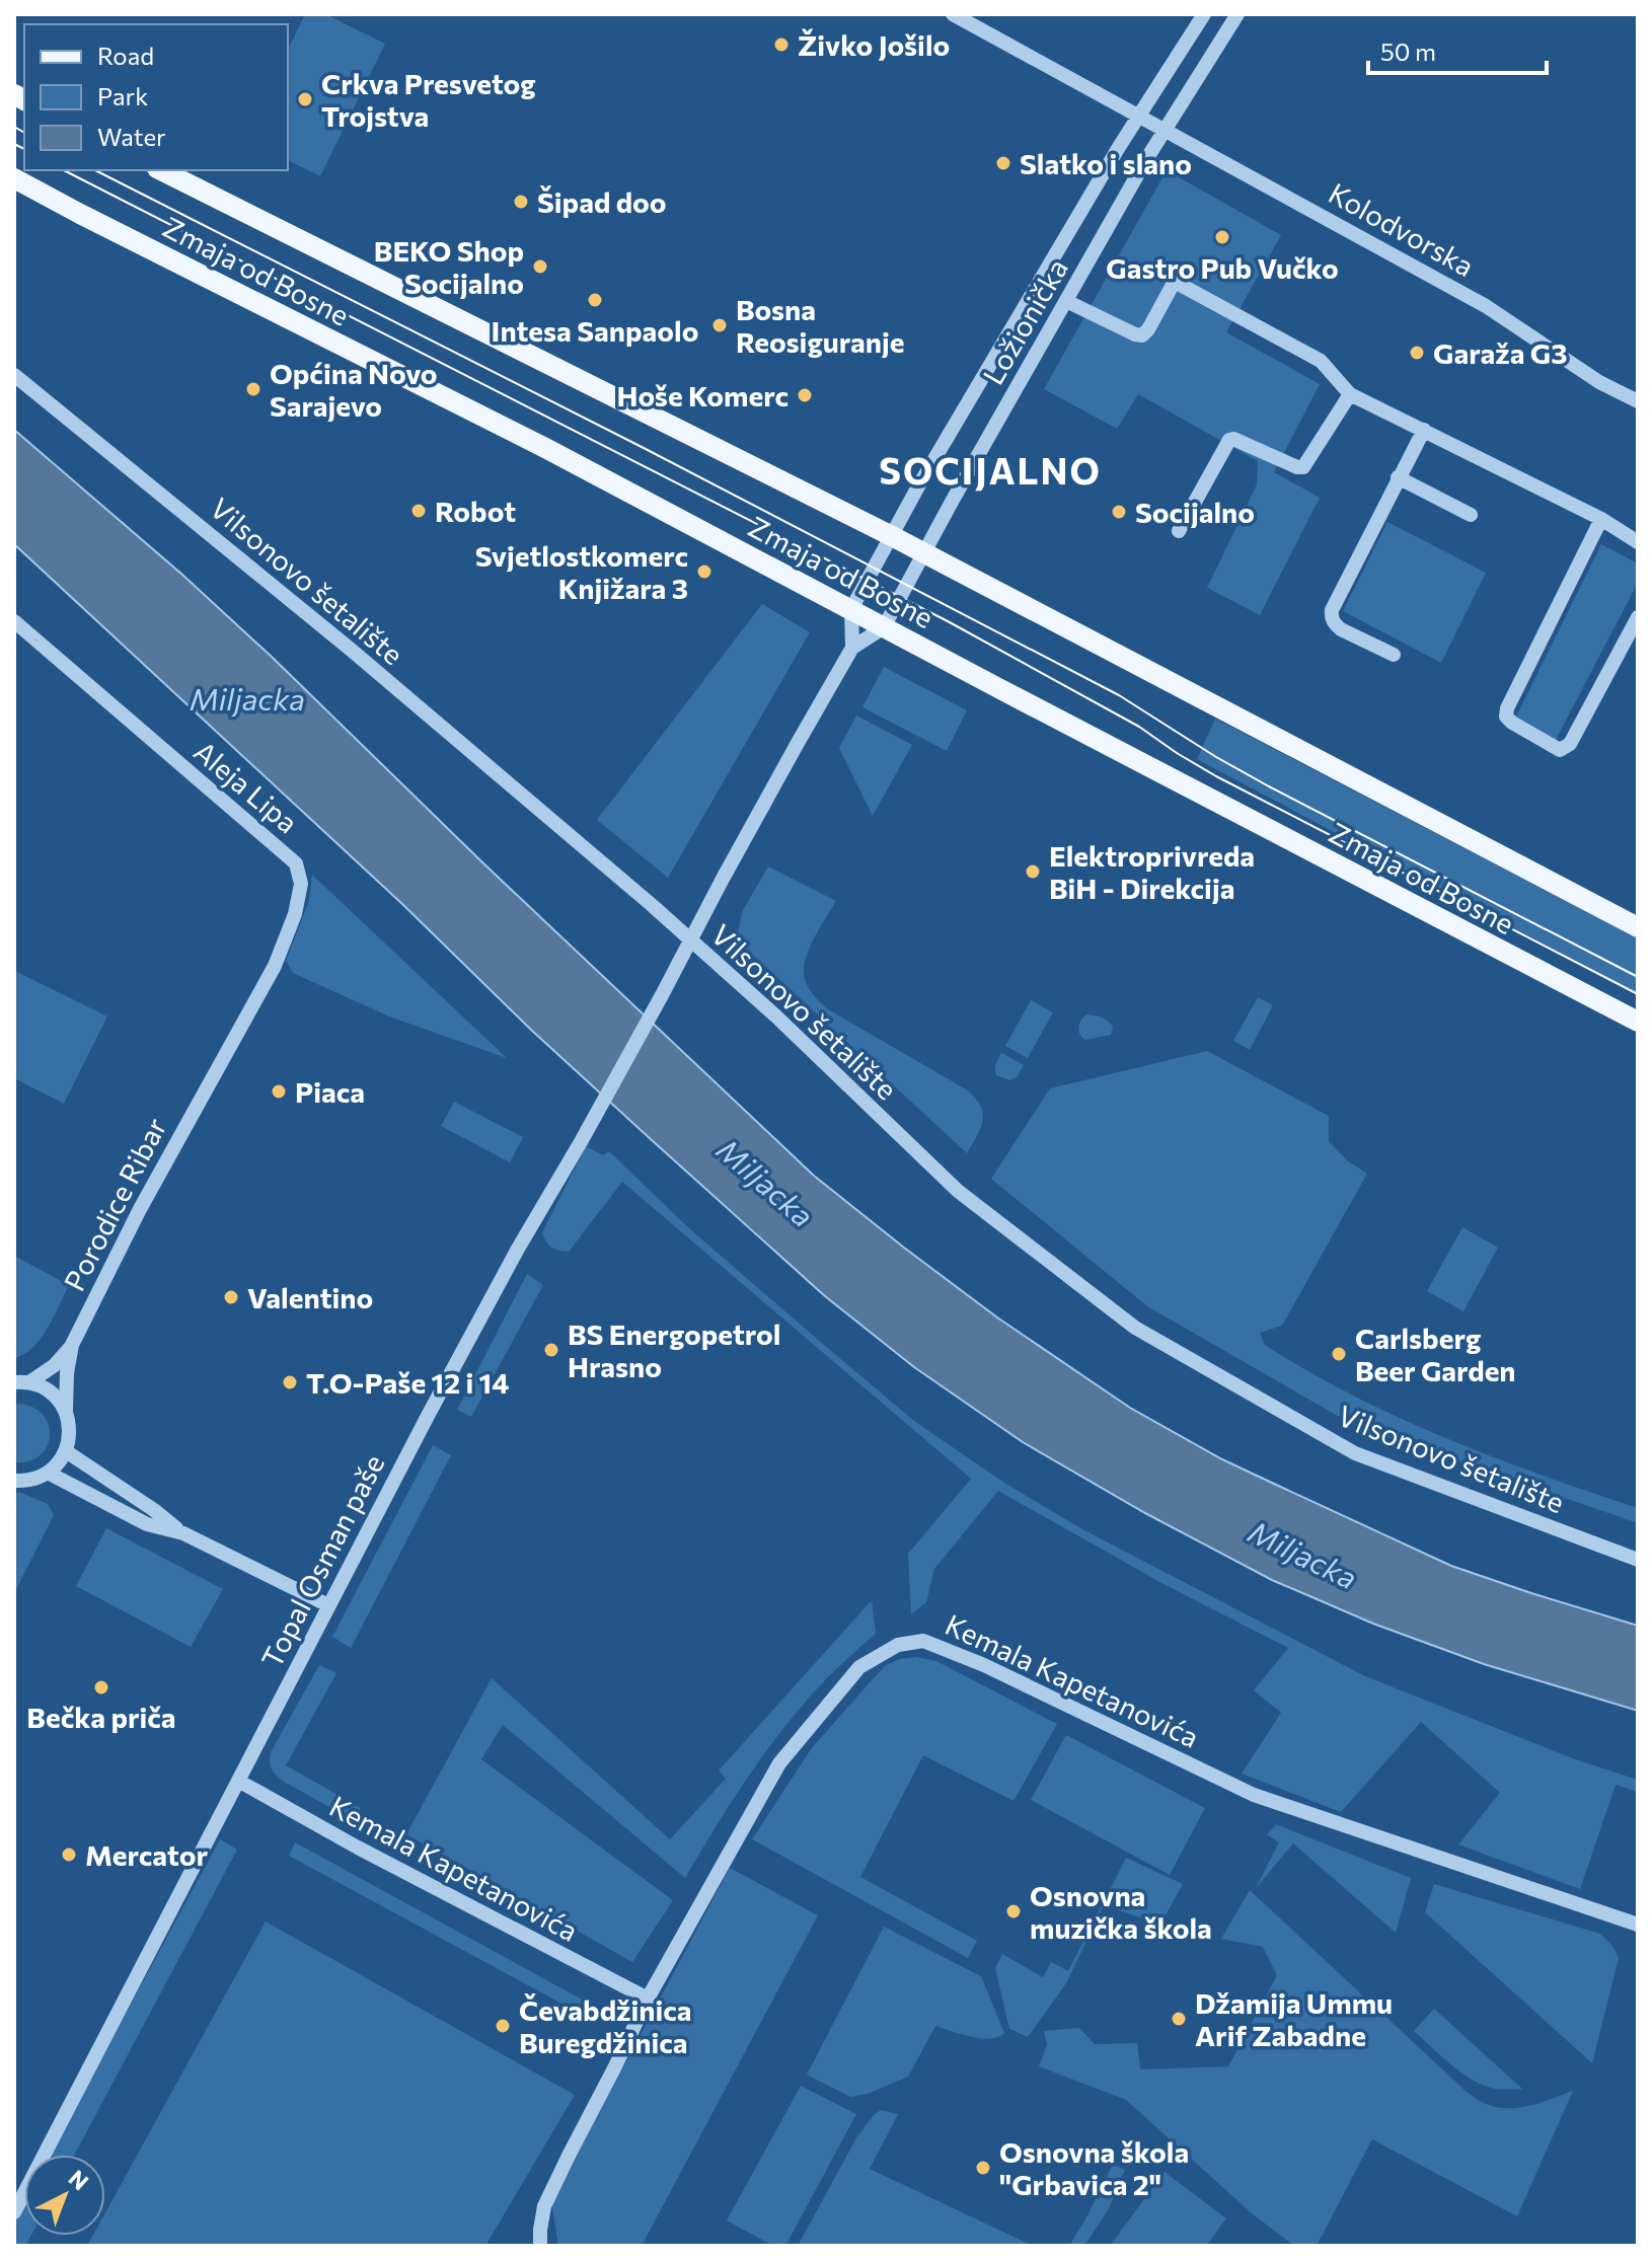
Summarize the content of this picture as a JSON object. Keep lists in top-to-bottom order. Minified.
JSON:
{"streets":{"main road":["Zmaja od Bosne"],"street":["Kolodvorska","Ložionička","Vilsonovo šetalište","Aleja Lipa","Porodice Ribar","Topal Osman paše","Kemala Kapetanovića"]},"crossings":[["Kolodvorska","Ložionička"],["Zmaja od Bosne","Ložionička"],["Ložionička","Vilsonovo šetalište"],["Ložionička","Topal Osman paše"],["Vilsonovo šetalište","Topal Osman paše"],["Aleja Lipa","Porodice Ribar"],["Topal Osman paše","Kemala Kapetanovića"]],"districts":["SOCIJALNO"],"water":["Miljacka"],"places":["Živko Jošilo","Crkva Presvetog Trojstva","Slatko i slano","Šipad doo","Gastro Pub Vučko","BEKO Shop Socijalno","Intesa Sanpaolo","Bosna Reosiguranje","Garaža G3","Općina Novo Sarajevo","Hoše Komerc","Robot","Socijalno","Svjetlostkomerc Knjižara 3","Elektroprivreda BiH - Direkcija","Piaca","Valentino","BS Energopetrol Hrasno","Carlsberg Beer Garden","T.O-Paše 12 i 14","Bečka priča","Mercator","Osnovna muzička škola","Džamija Ummu Arif Zabadne","Čevabdžinica Buregdžinica","Osnovna škola \"Grbavica 2\""],"legend":["Road","Park","Water"],"scale_bar":"50 m","north":"top right"}
